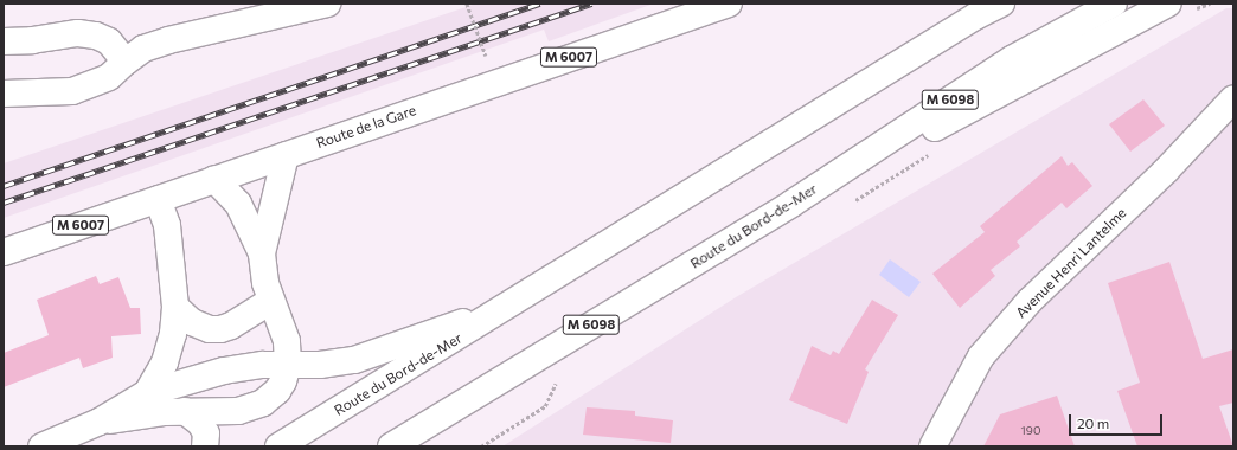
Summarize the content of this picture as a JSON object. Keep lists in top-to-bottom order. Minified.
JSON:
{"streets":{"main road":["M 6007","M 6098","Route de la Gare","Route du Bord-de-Mer","Avenue Henri Lantelme"]},"house_numbers":["190"],"scale_bar":"20 m"}
